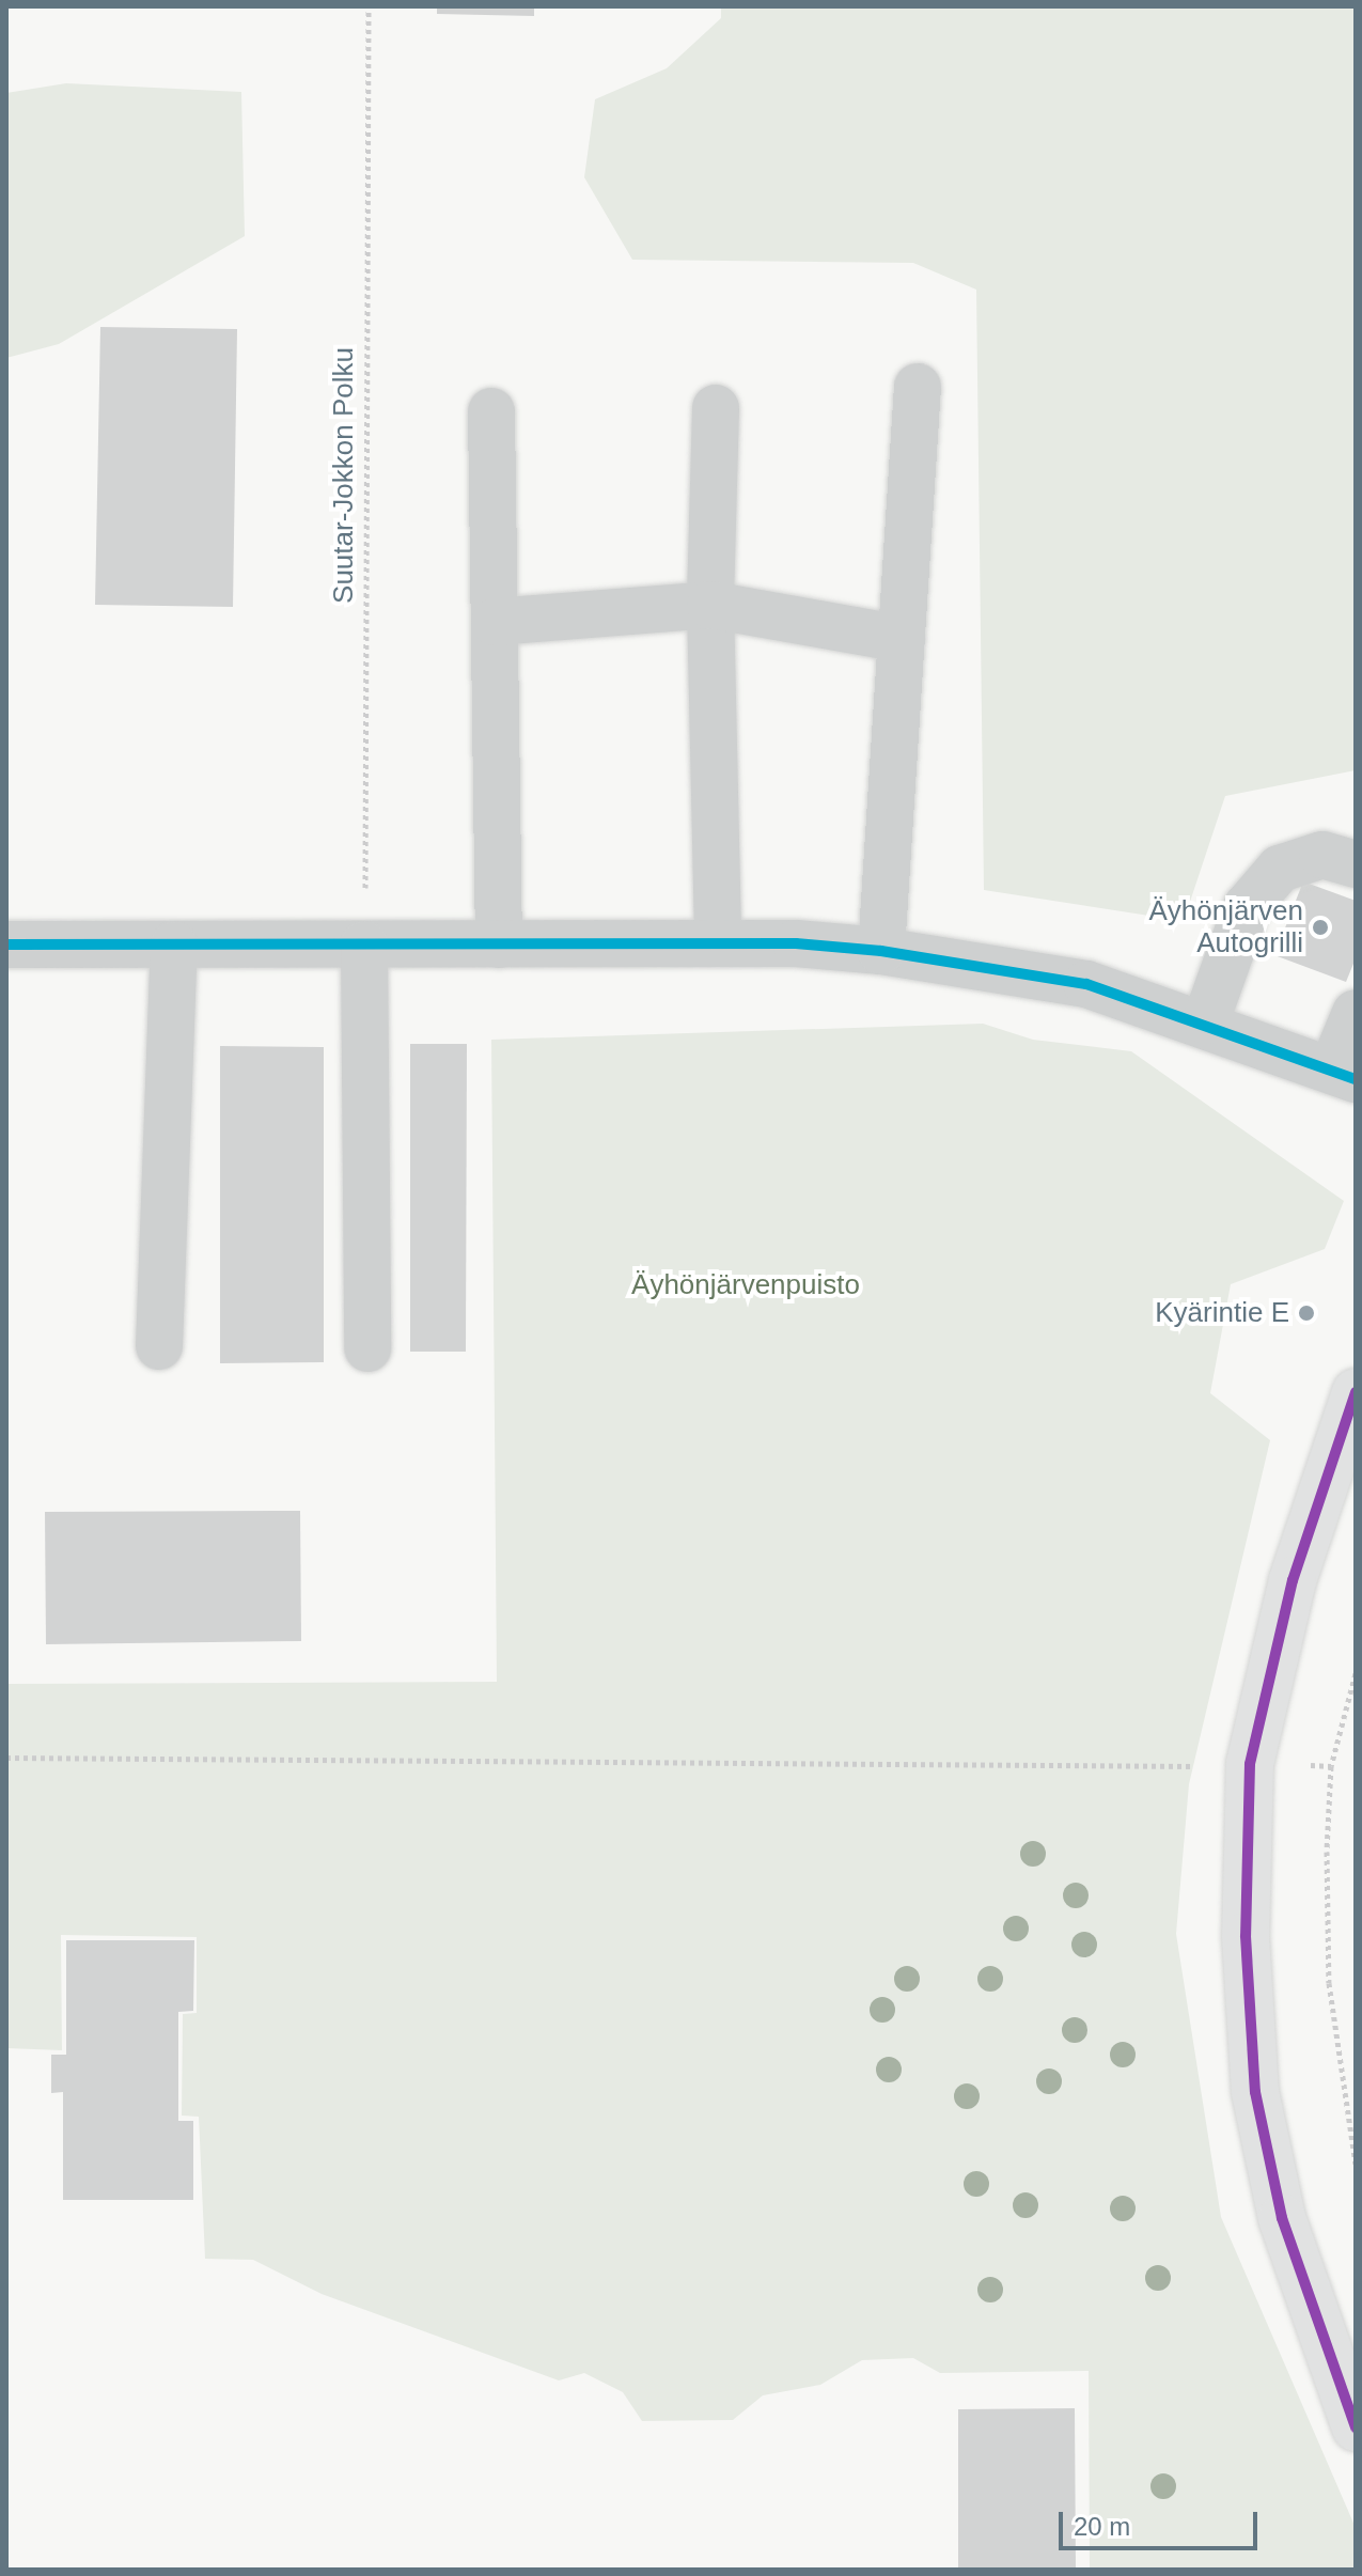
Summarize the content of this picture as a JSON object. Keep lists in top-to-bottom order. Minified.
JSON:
{"streets":{"path":["Suutar-Jokkon Polku"]},"parks":["Äyhönjärvenpuisto"],"places":["Äyhönjärven Autogrilli","Kyärintie E"],"scale_bar":"20 m"}
